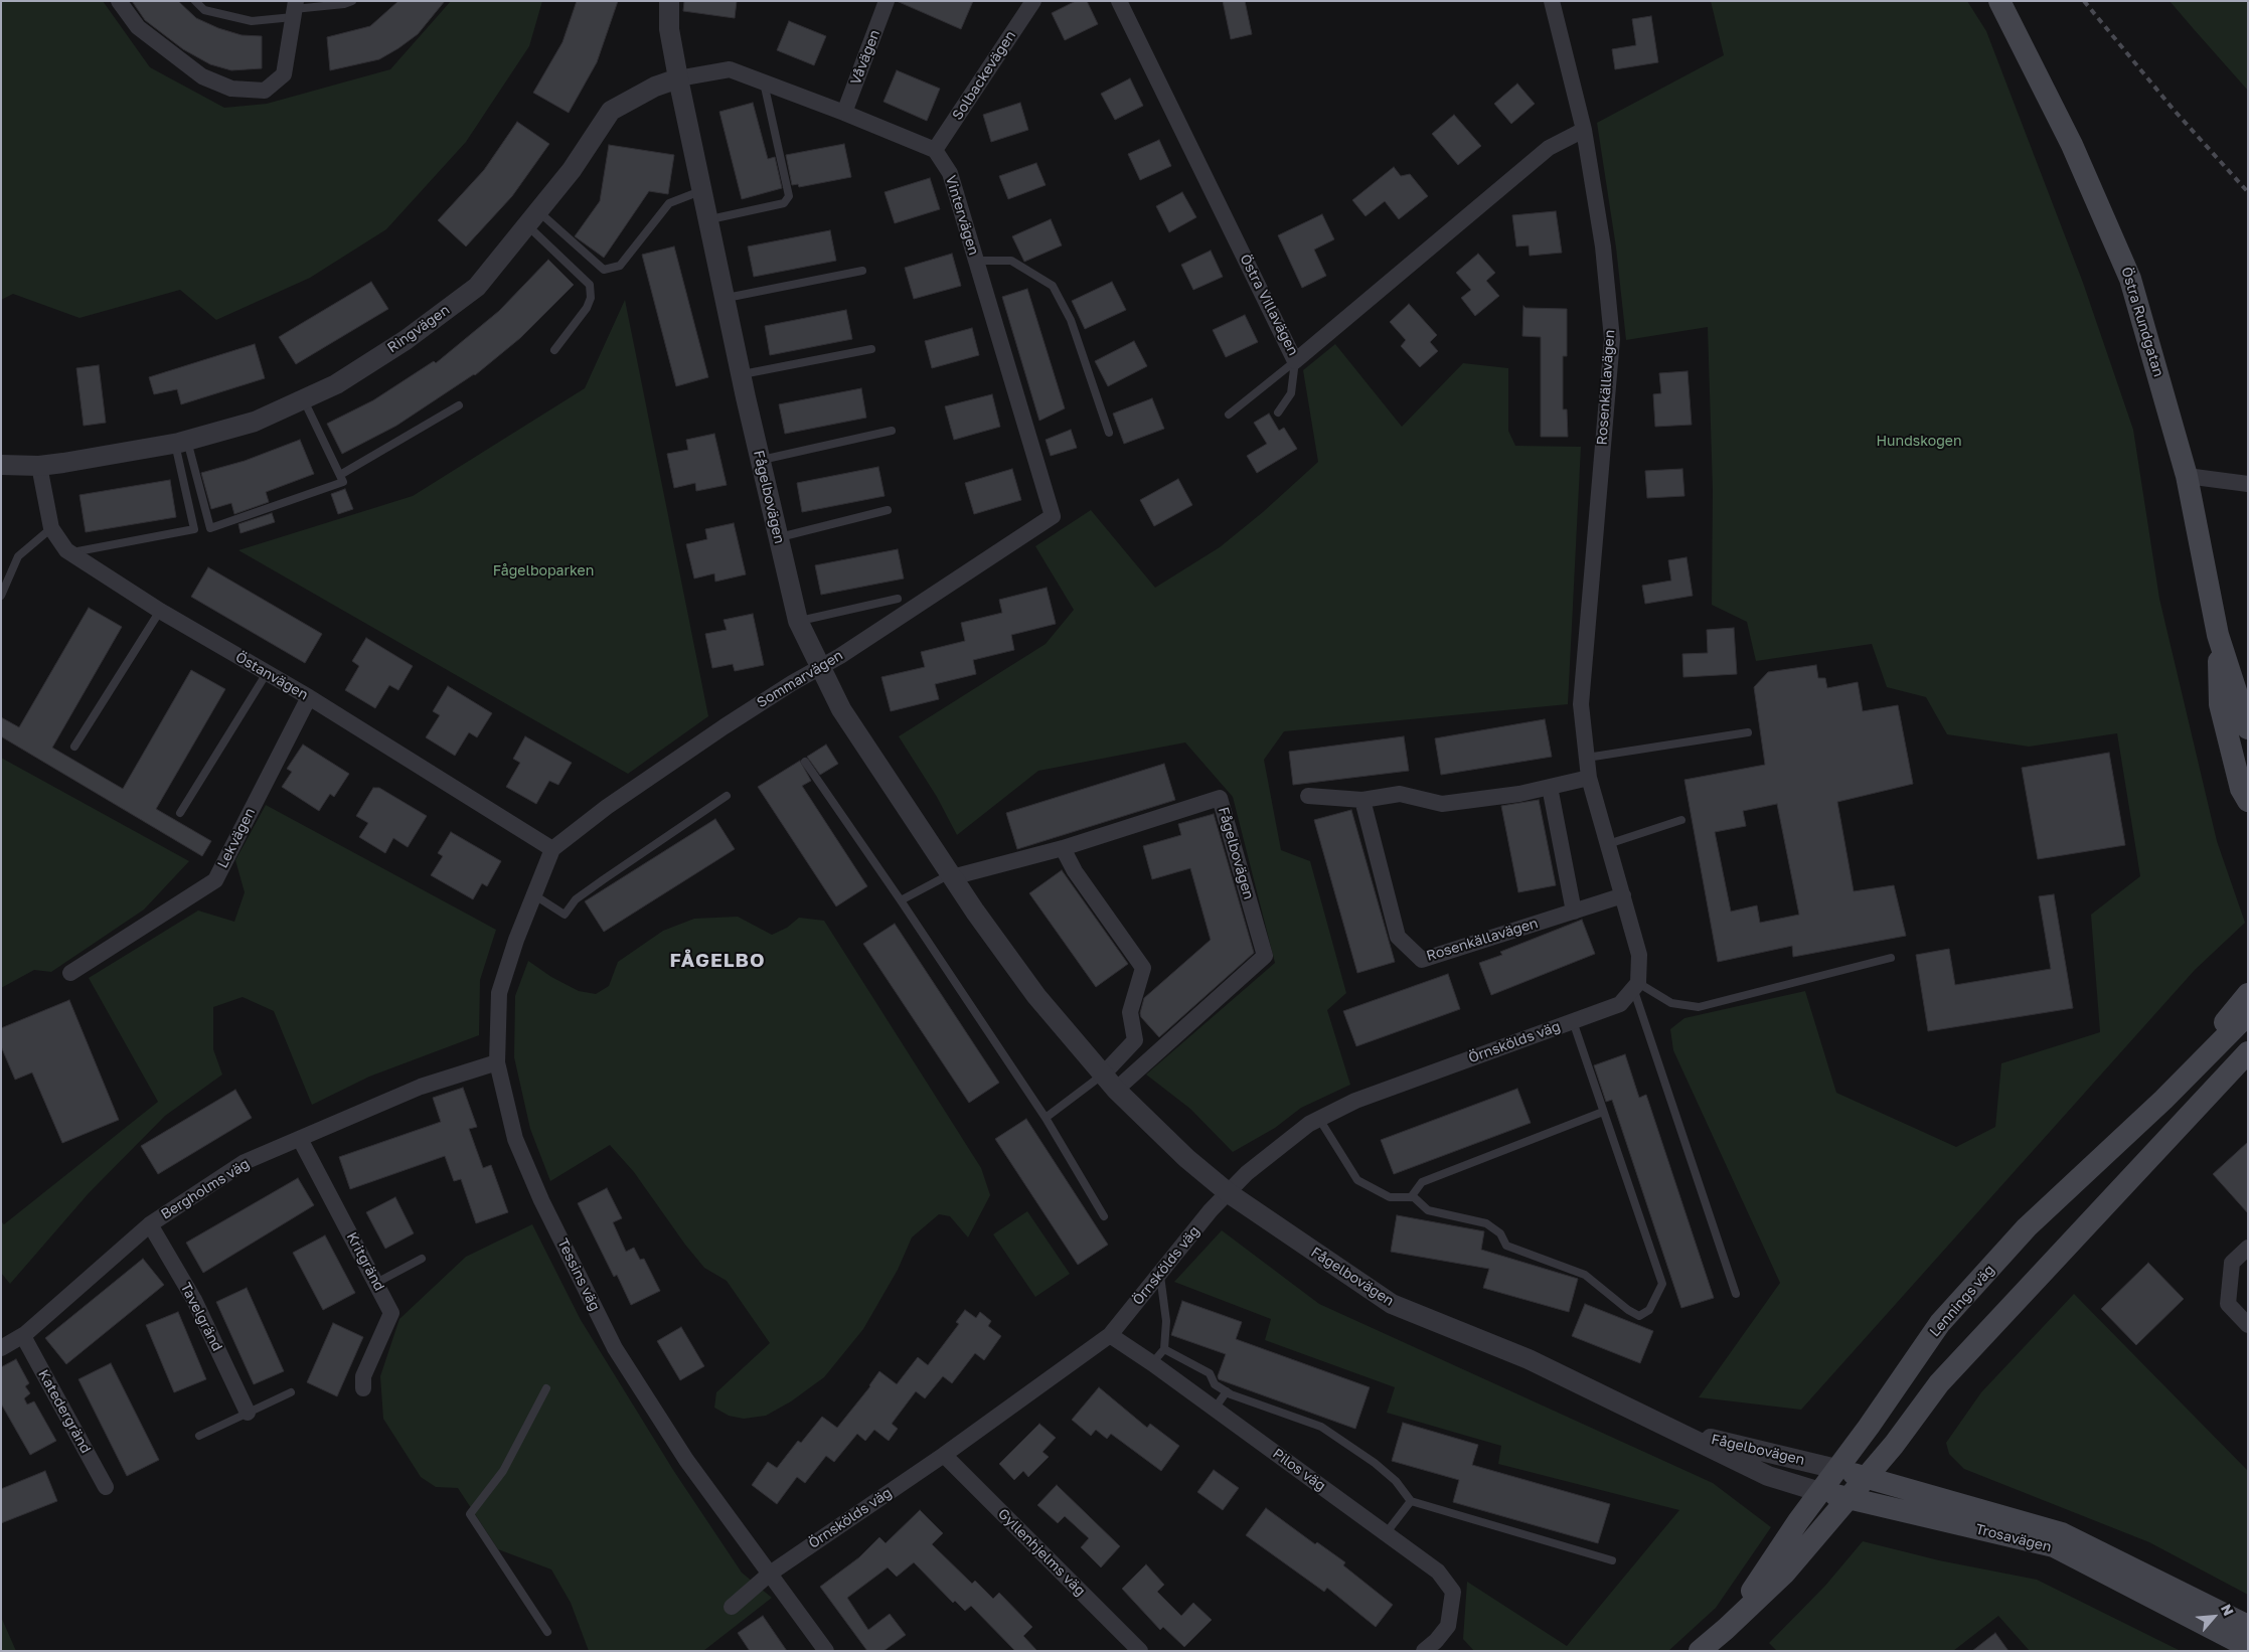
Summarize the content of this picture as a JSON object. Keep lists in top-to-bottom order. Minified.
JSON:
{"streets":{"main road":["Östra Rundgatan","Lennings väg","Trosavägen"],"street":["Våvägen","Solbackevägen","Vintervägen","Östra Villavägen","Ringvägen","Rosenkällavägen","Fågelbovägen","Östanvägen","Sommarvägen","Lekvägen","Örnskölds väg","Bergholms väg","Kritgränd","Tessins väg","Tavelgränd","Katedergränd","Pilos väg","Gyllenhjelms väg"]},"crossings":[["Solbackevägen","Vintervägen"],["Vintervägen","Sommarvägen"],["Östra Villavägen","Rosenkällavägen"],["Ringvägen","Fågelbovägen"],["Ringvägen","Östanvägen"],["Rosenkällavägen","Örnskölds väg"],["Fågelbovägen","Sommarvägen"],["Fågelbovägen","Örnskölds väg"],["Fågelbovägen","Lennings väg"],["Fågelbovägen","Trosavägen"],["Östanvägen","Sommarvägen"],["Östanvägen","Lekvägen"],["Östanvägen","Tessins väg"],["Sommarvägen","Tessins väg"],["Örnskölds väg","Tessins väg"],["Örnskölds väg","Pilos väg"],["Örnskölds väg","Gyllenhjelms väg"],["Bergholms väg","Kritgränd"],["Bergholms väg","Tessins väg"],["Bergholms väg","Tavelgränd"],["Bergholms väg","Katedergränd"],["Lennings väg","Trosavägen"]],"districts":["FÅGELBO"],"parks":["Hundskogen","Fågelboparken"],"north":"top right"}
